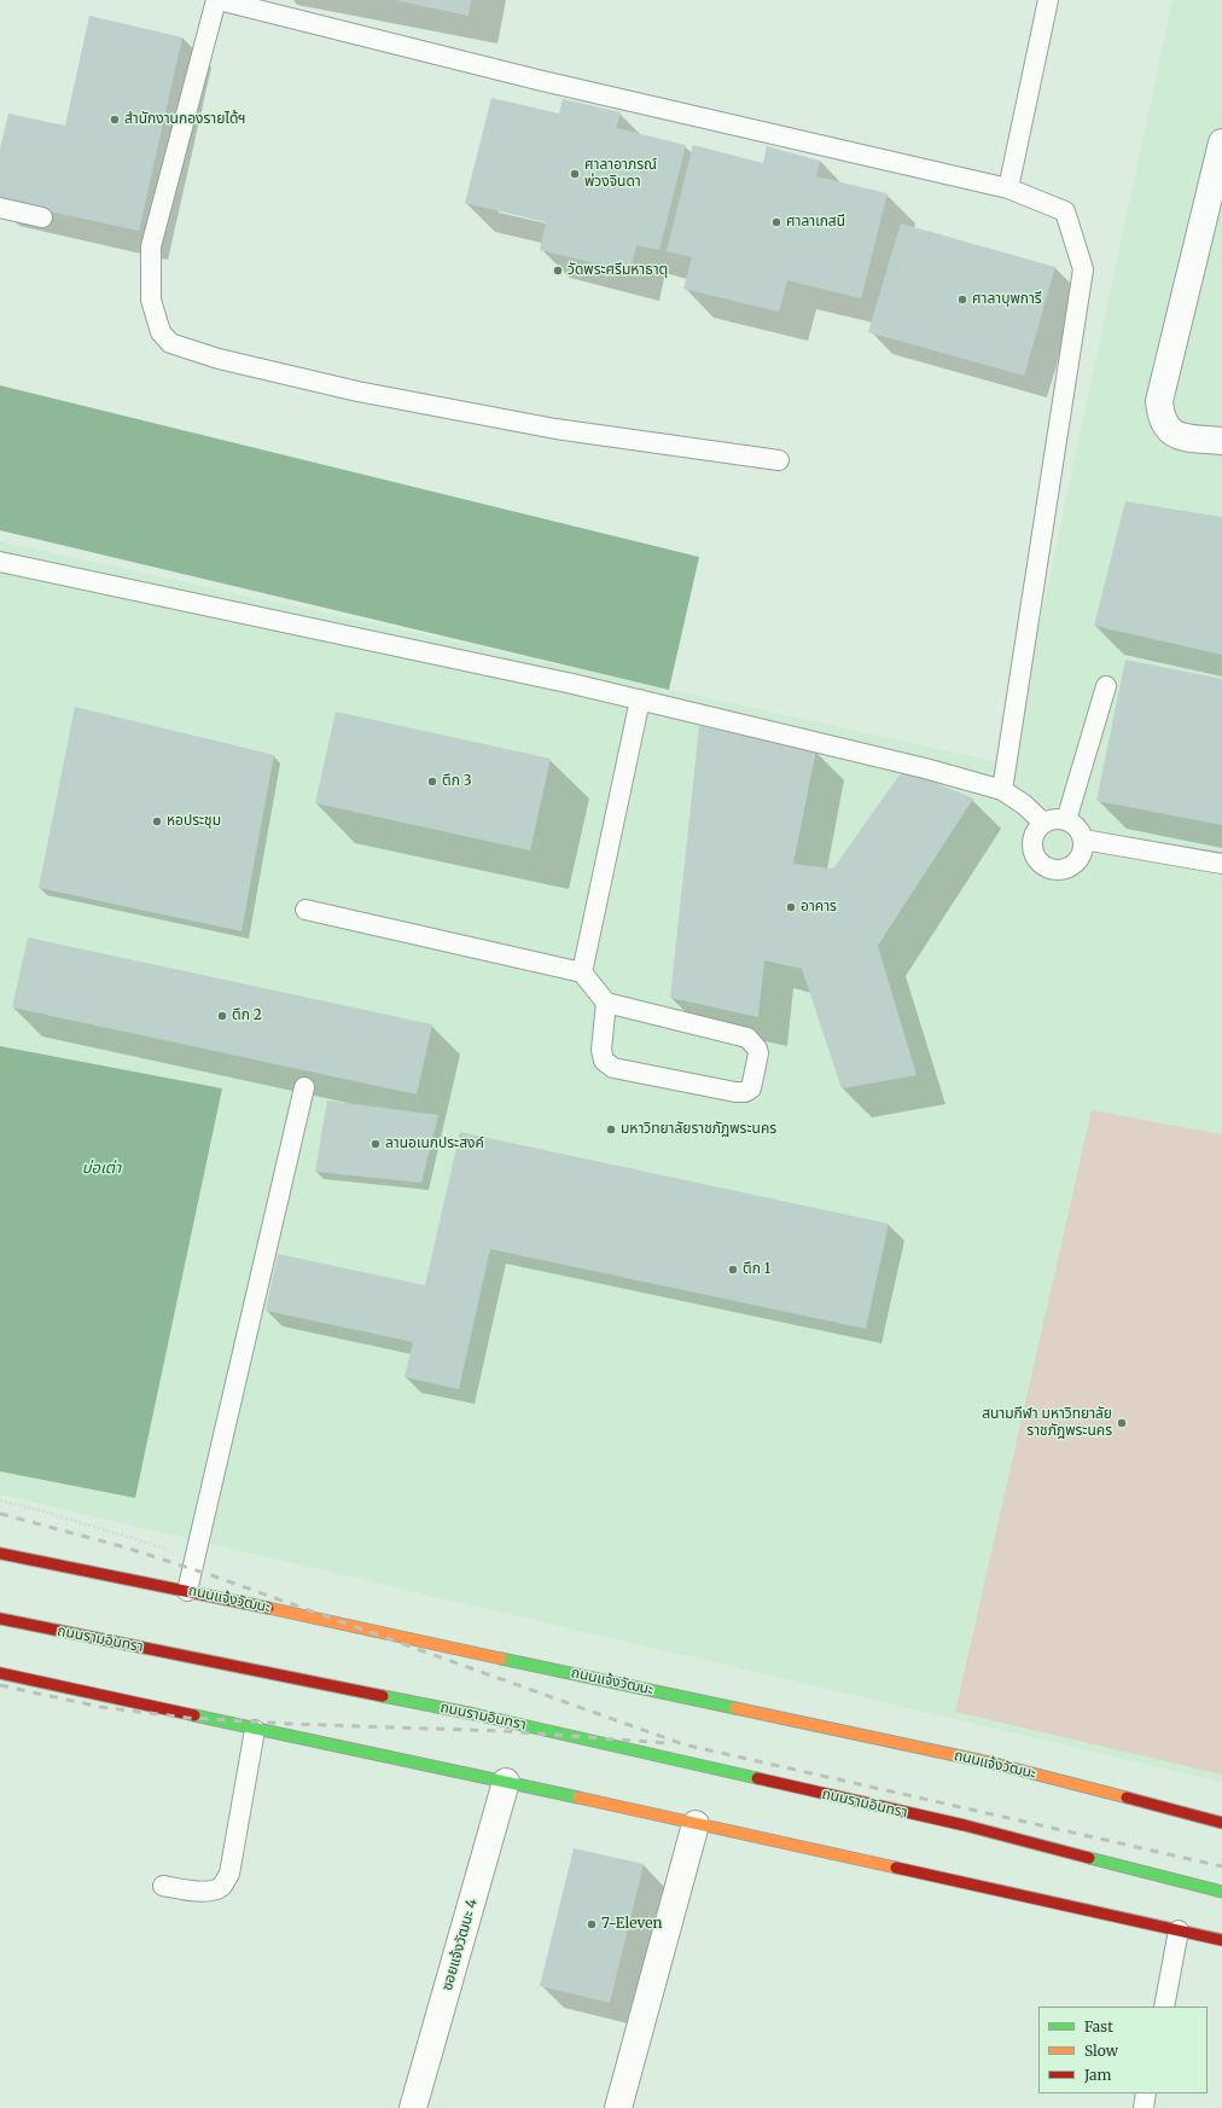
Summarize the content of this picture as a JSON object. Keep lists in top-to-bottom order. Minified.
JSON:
{"streets":{"main road":["ถนนแจ้งวัฒนะ","ถนนรามอินทรา"],"street":["ซอยแจ้งวัฒนะ 4"]},"water":["บ่อเต่า"],"places":["สำนักงานกองรายได้ฯ","ศาลาอาภรณ์ พ่วงจินดา","ศาลาเกสนี","วัดพระศรีมหาธาตุ","ศาลาบุพการี","ตึก 3","หอประชุม","อาคาร","ตึก 2","มหาวิทยาลัยราชภัฏพระนคร","ลานอเนกประสงค์","ตึก 1","สนามกีฬา มหาวิทยาลัย ราชภัฎพระนคร","7-Eleven"],"legend":["Fast","Slow","Jam"]}
